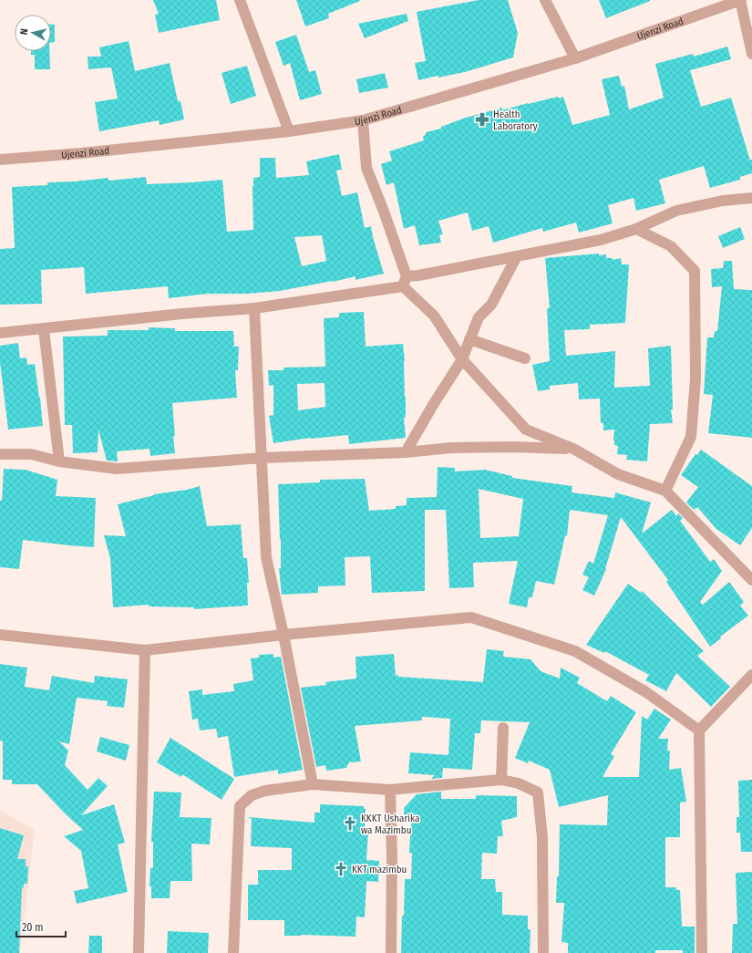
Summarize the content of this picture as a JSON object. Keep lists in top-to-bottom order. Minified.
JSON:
{"streets":{"street":["Ujenzi Road"]},"places":{"pharmacy":["Health Laboratory"],"church":["KKKT Usharika wa Mazimbu","KKT mazimbu"]},"scale_bar":"20 m","north":"left"}
